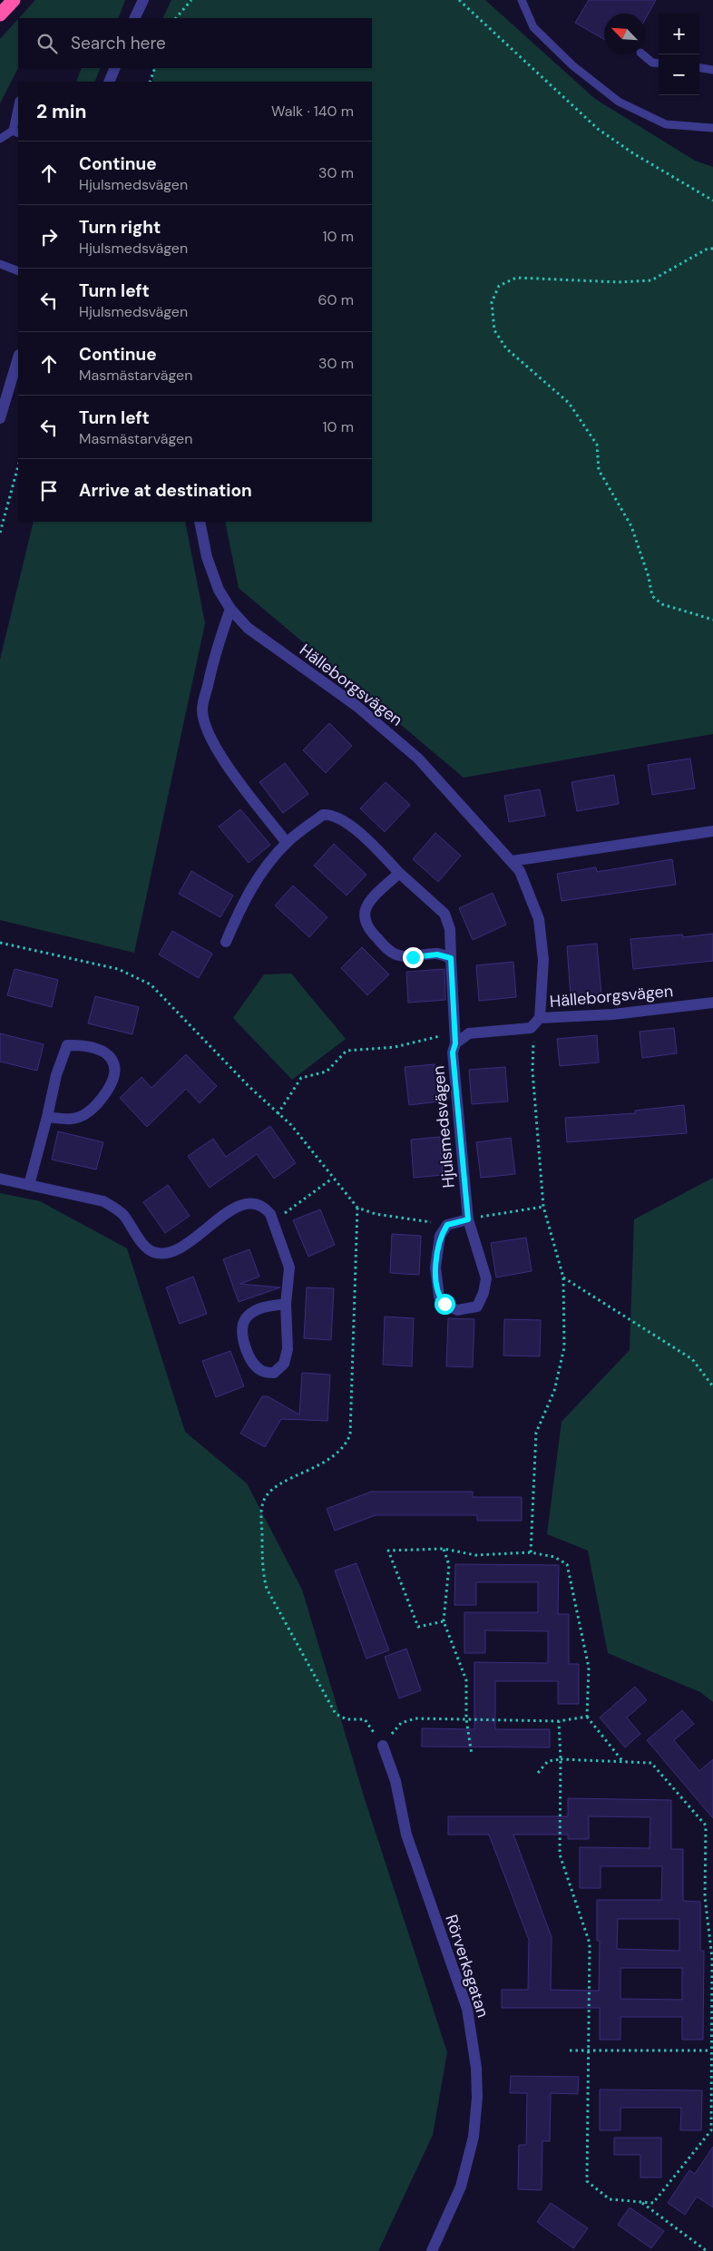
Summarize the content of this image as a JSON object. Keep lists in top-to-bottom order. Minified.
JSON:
{"streets":{"street":["Hälleborgsvägen","Hjulsmedsvägen","Rörverksgatan"]},"north":"top left","page":{"map_buttons":["+","−"],"search":"Search here","heading":["2 min","Walk · 140 m"],"list":[["Continue","Hjulsmedsvägen","30 m"],["Turn right","Hjulsmedsvägen","10 m"],["Turn left","Hjulsmedsvägen","60 m"],["Continue","Masmästarvägen","30 m"],["Turn left","Masmästarvägen","10 m"],"Arrive at destination"]}}
